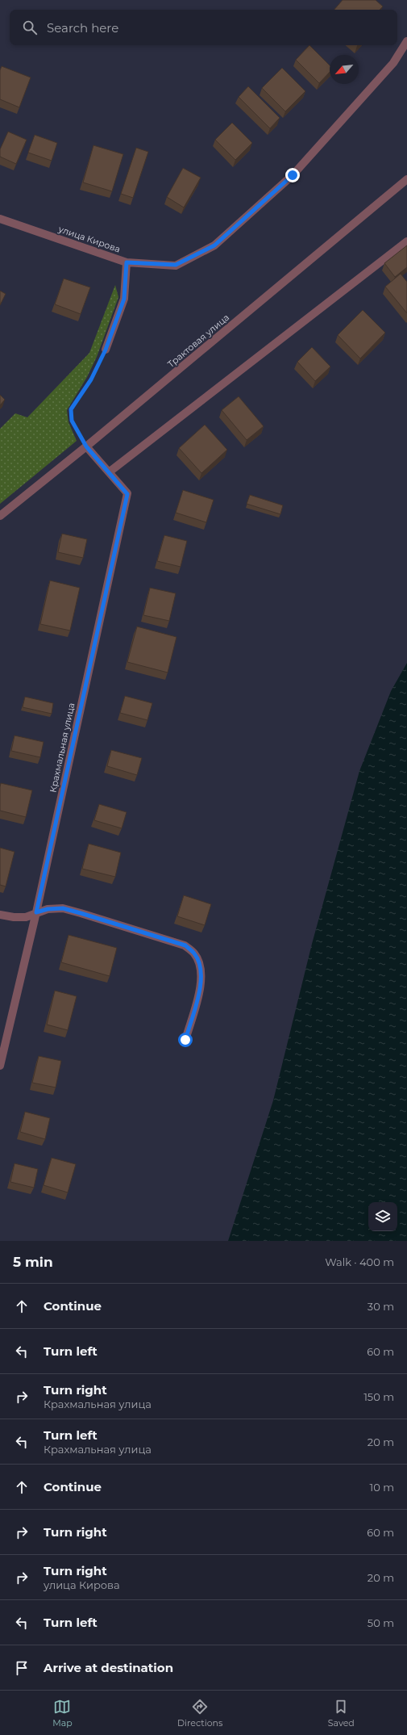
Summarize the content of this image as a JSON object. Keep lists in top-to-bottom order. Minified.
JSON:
{"streets":{"street":["улица Кирова","Трактовая улица","Крахмальная улица"]},"crossings":[["Трактовая улица","Крахмальная улица"]],"north":"bottom left","page":{"search":"Search here","heading":["5 min","Walk · 400 m"],"list":[["Continue","30 m"],["Turn left","60 m"],["Turn right","Крахмальная улица","150 m"],["Turn left","Крахмальная улица","20 m"],["Continue","10 m"],["Turn right","60 m"],["Turn right","улица Кирова","20 m"],["Turn left","50 m"],"Arrive at destination"],"nav":["Map","Directions","Saved"]}}
